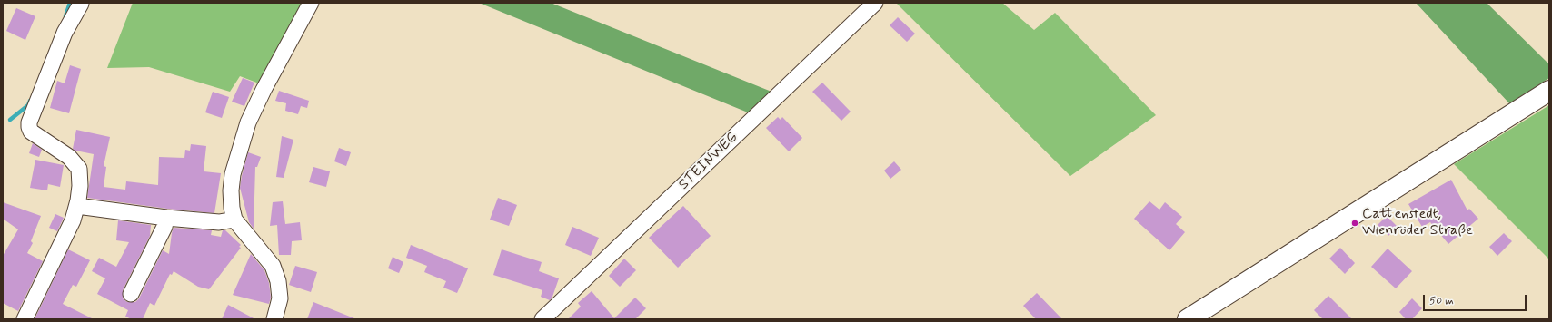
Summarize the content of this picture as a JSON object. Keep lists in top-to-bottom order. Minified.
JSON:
{"streets":{"street":["STEINWEG"]},"places":["Cattenstedt, Wienröder Straße"],"scale_bar":"50 m"}
